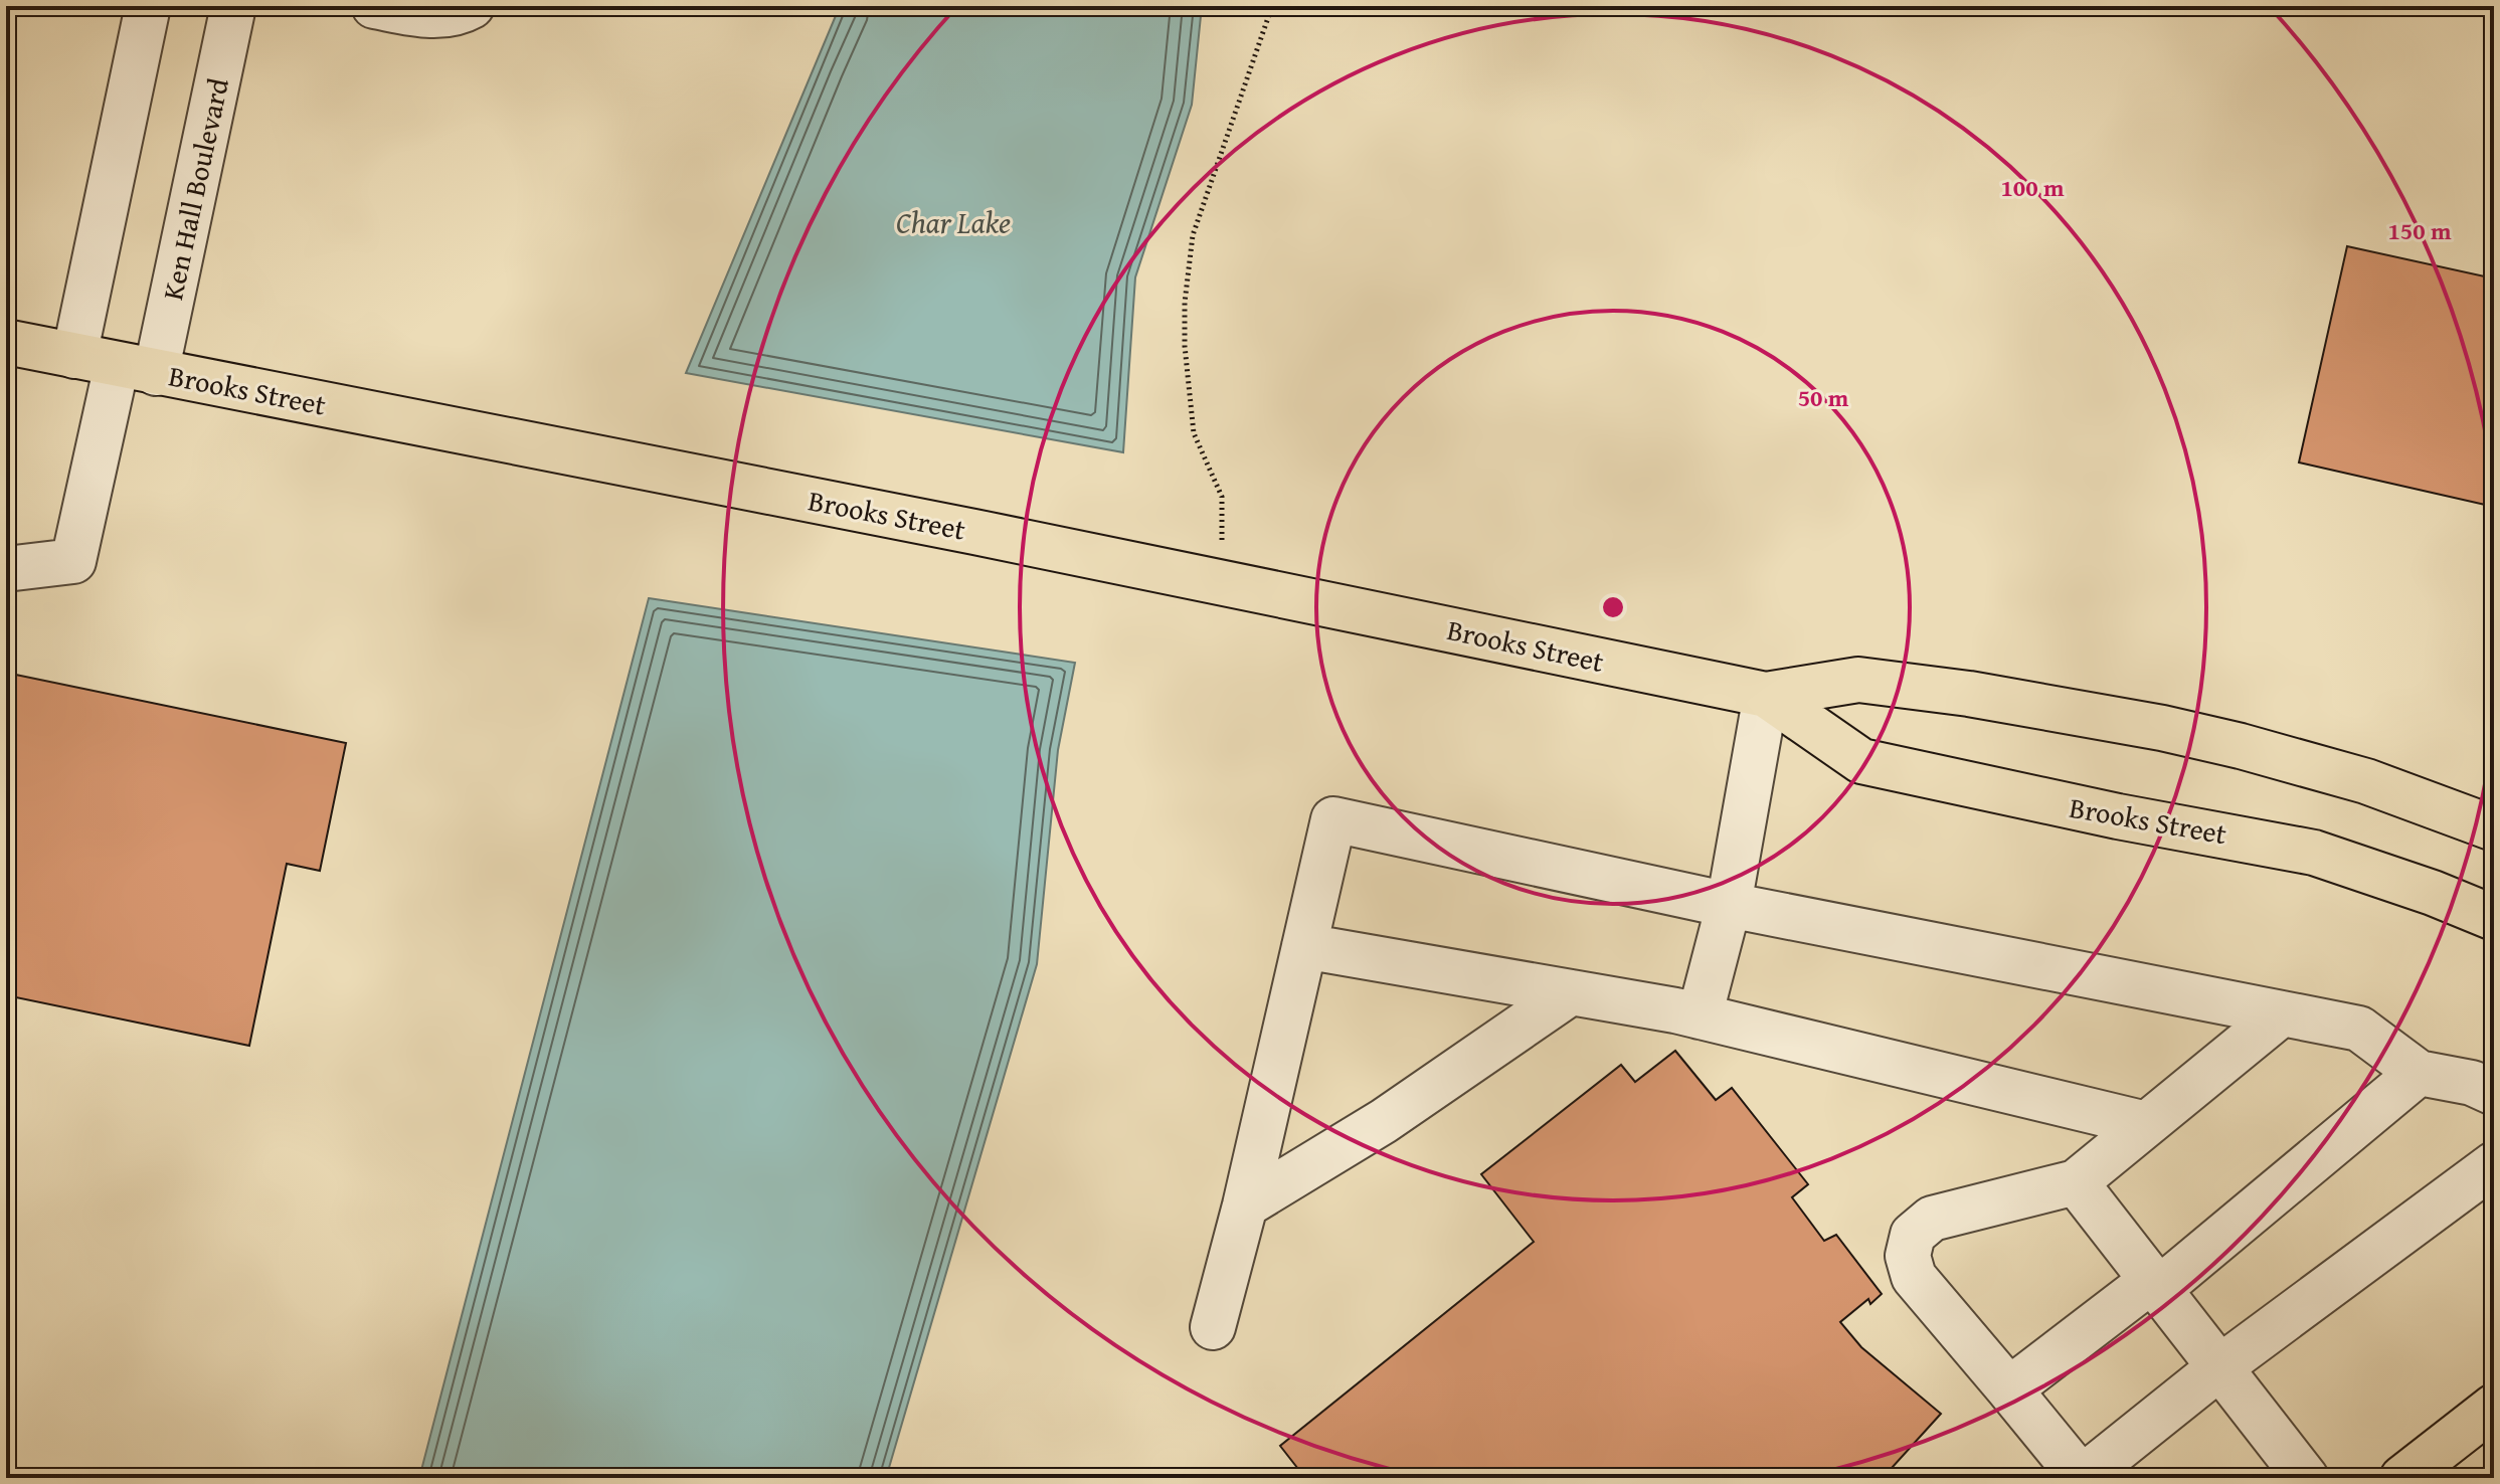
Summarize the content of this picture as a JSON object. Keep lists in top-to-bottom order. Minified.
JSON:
{"streets":{"main road":["Brooks Street"],"street":["Ken Hall Boulevard"]},"crossings":[["Ken Hall Boulevard","Brooks Street"]],"water":["Char Lake"],"rings":["100 m","150 m","50 m"]}
